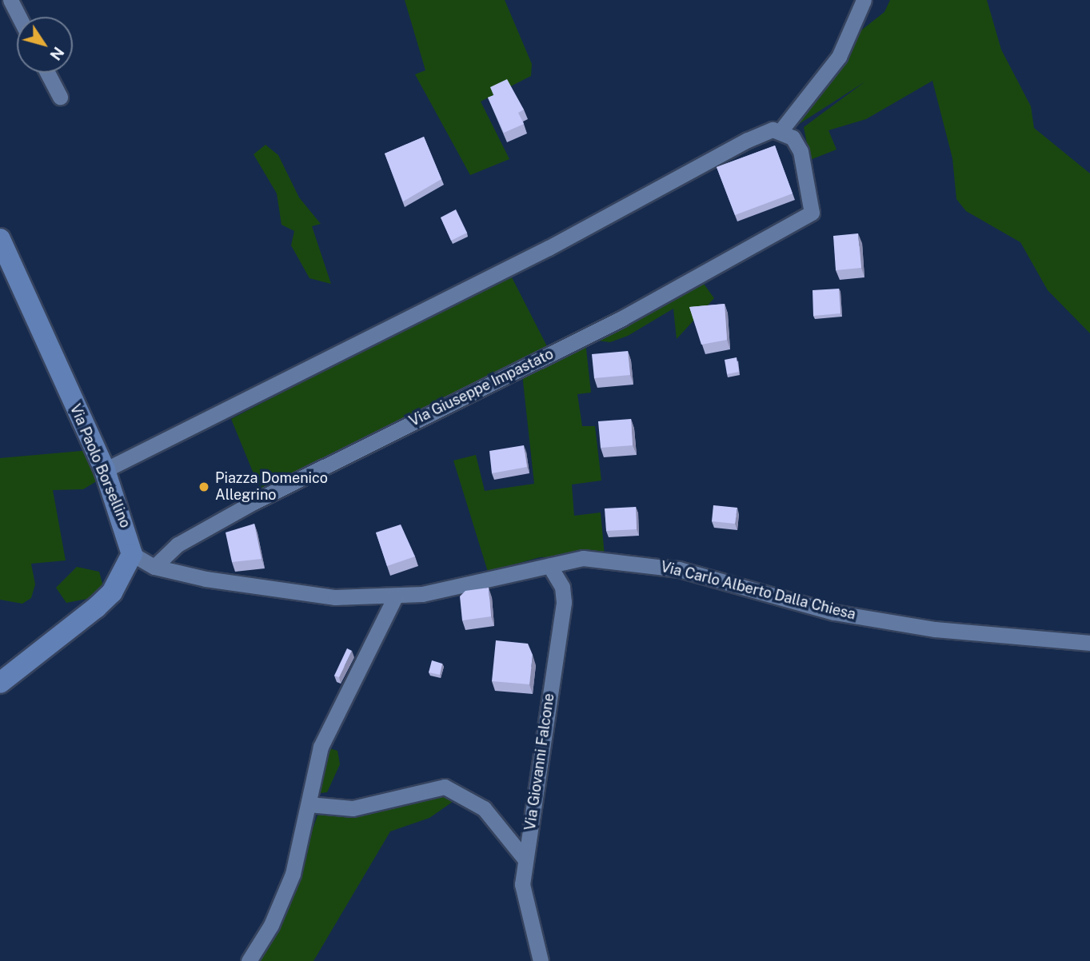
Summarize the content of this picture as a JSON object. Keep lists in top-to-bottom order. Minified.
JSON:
{"streets":{"street":["Via Giuseppe Impastato","Via Paolo Borsellino","Via Carlo Alberto Dalla Chiesa","Via Giovanni Falcone"]},"crossings":[["Via Giuseppe Impastato","Via Carlo Alberto Dalla Chiesa"],["Via Paolo Borsellino","Via Carlo Alberto Dalla Chiesa"],["Via Carlo Alberto Dalla Chiesa","Via Giovanni Falcone"]],"places":["Piazza Domenico Allegrino"],"north":"bottom right"}
